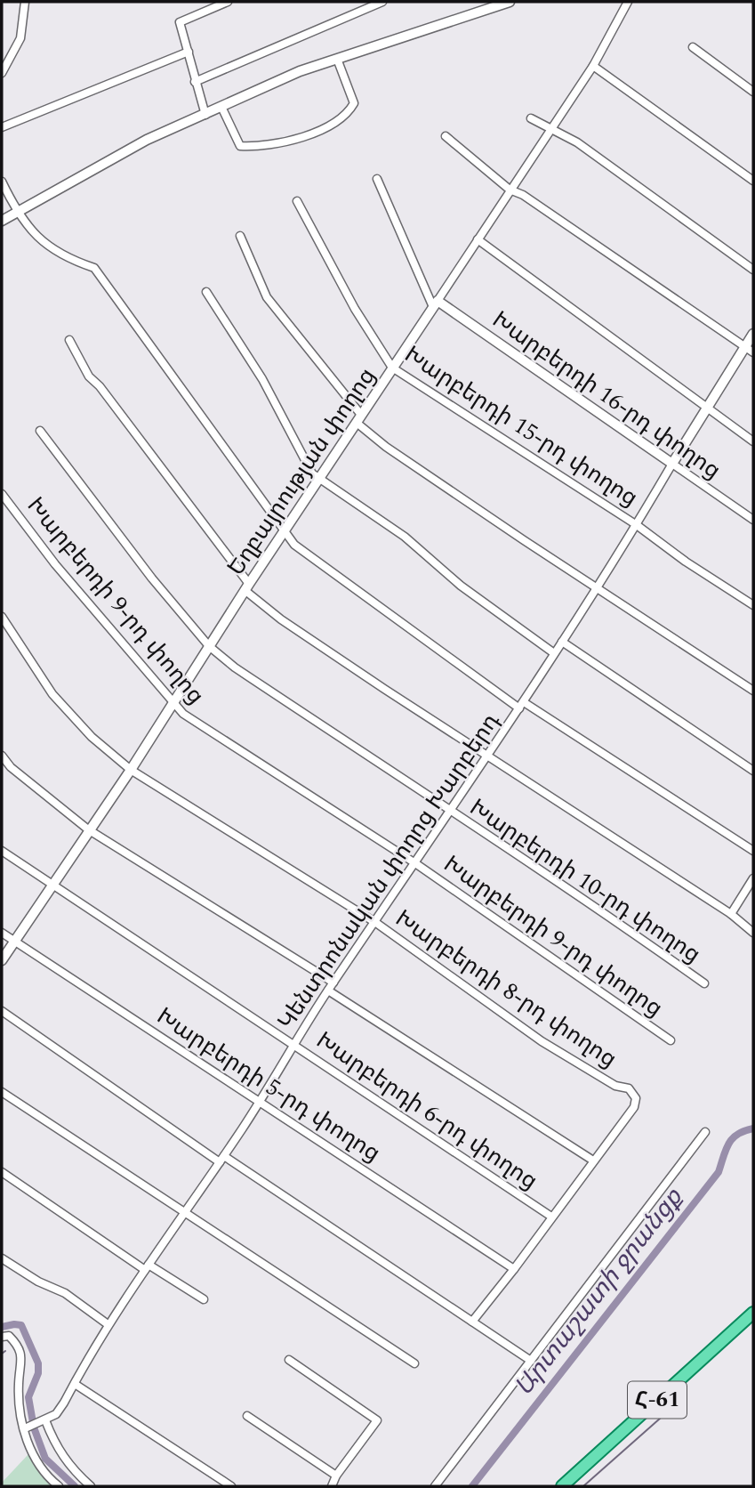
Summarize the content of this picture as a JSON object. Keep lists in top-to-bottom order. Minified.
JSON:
{"streets":{"main road":["Հ-61"],"street":["Խարբերդի 16-րդ փողոց","Խարբերդի 15-րդ փողոց","Եղբայրության փողոց","Խարբերդի 9-րդ փողոց","Կենտրոնական փողոց Խարբերդ","Խարբերդի 10-րդ փողոց","Խարբերդի 8-րդ փողոց","Խարբերդի 5-րդ փողոց","Խարբերդի 6-րդ փողոց"]},"crossings":[["Խարբերդի 16-րդ փողոց","Եղբայրության փողոց"],["Խարբերդի 16-րդ փողոց","Կենտրոնական փողոց Խարբերդ"],["Խարբերդի 15-րդ փողոց","Եղբայրության փողոց"],["Խարբերդի 15-րդ փողոց","Կենտրոնական փողոց Խարբերդ"],["Եղբայրության փողոց","Խարբերդի 9-րդ փողոց"],["Եղբայրության փողոց","Խարբերդի 10-րդ փողոց"],["Եղբայրության փողոց","Խարբերդի 8-րդ փողոց"],["Եղբայրության փողոց","Խարբերդի 5-րդ փողոց"],["Եղբայրության փողոց","Խարբերդի 6-րդ փողոց"],["Խարբերդի 9-րդ փողոց","Կենտրոնական փողոց Խարբերդ"],["Կենտրոնական փողոց Խարբերդ","Խարբերդի 10-րդ փողոց"],["Կենտրոնական փողոց Խարբերդ","Խարբերդի 8-րդ փողոց"],["Կենտրոնական փողոց Խարբերդ","Խարբերդի 5-րդ փողոց"],["Կենտրոնական փողոց Խարբերդ","Խարբերդի 6-րդ փողոց"],["Խարբերդի 8-րդ փողոց","Խարբերդի 5-րդ փողոց"],["Խարբերդի 8-րդ փողոց","Խարբերդի 6-րդ փողոց"]],"water":["Արտաշատի ջրանցք"]}
